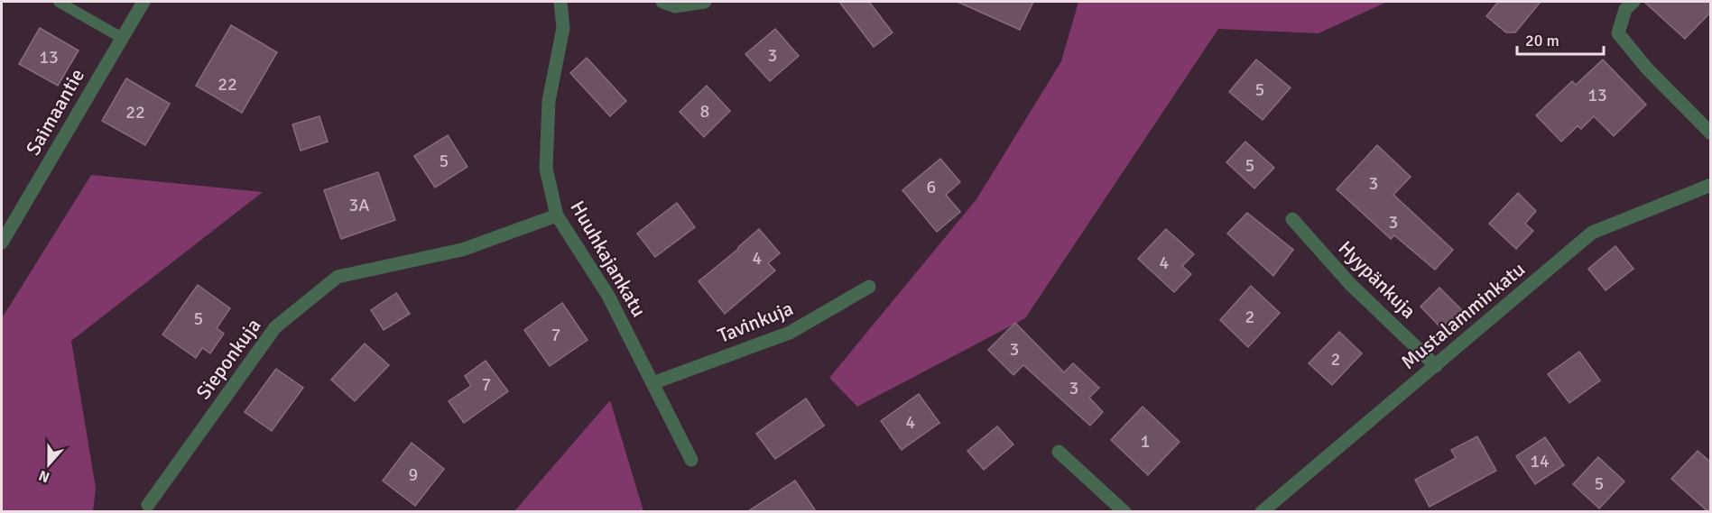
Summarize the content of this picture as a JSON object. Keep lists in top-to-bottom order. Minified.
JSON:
{"streets":{"street":["Saimaantie","Huuhkajankatu","Hyypänkuja","Mustalamminkatu","Tavinkuja","Sieponkuja"]},"crossings":[["Huuhkajankatu","Tavinkuja"],["Huuhkajankatu","Sieponkuja"],["Hyypänkuja","Mustalamminkatu"]],"house_numbers":["3","13","22","5","13","8","22","5","5","3","6","3A","3","4","4","2","5","7","3","2","7","3","4","1","14","9","5"],"scale_bar":"20 m","north":"bottom"}
